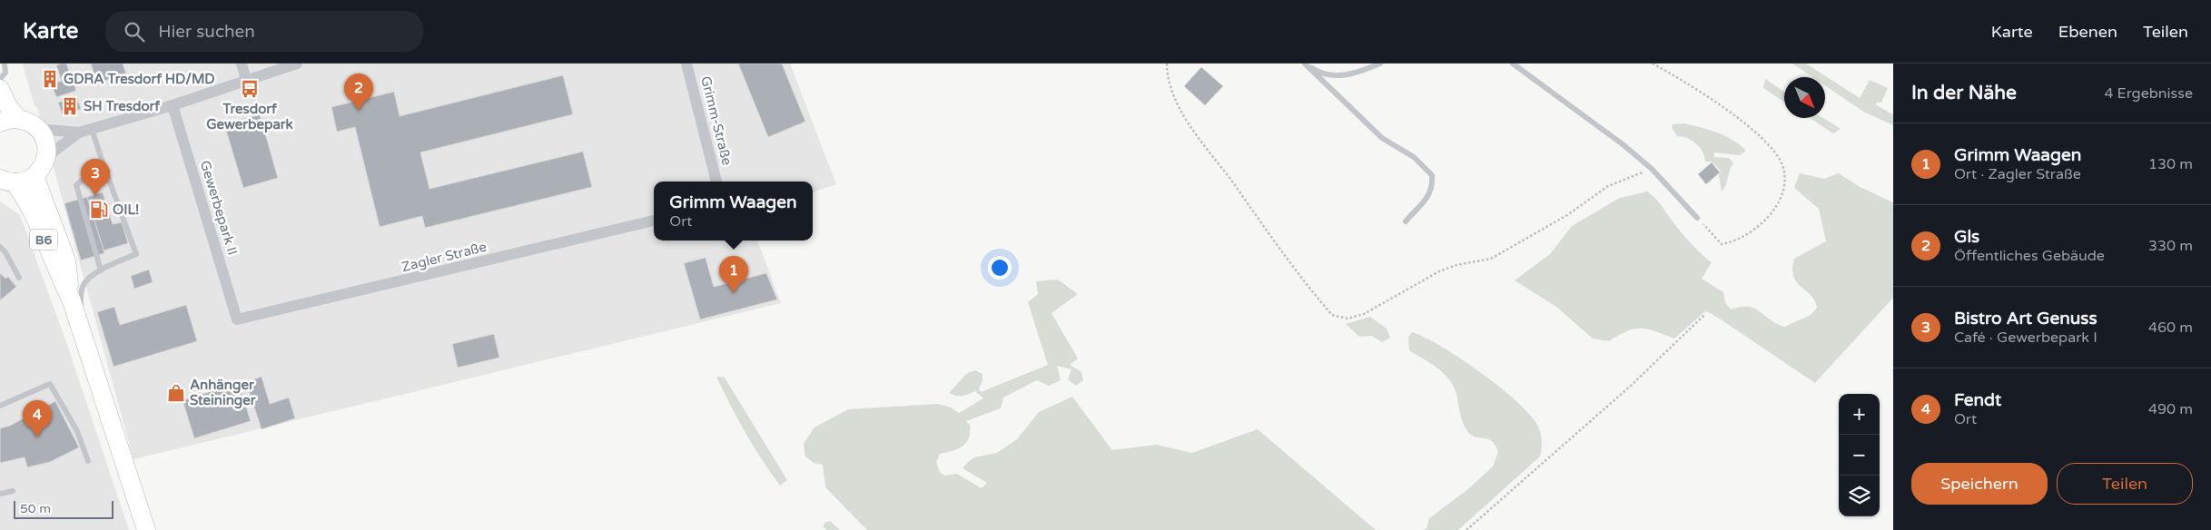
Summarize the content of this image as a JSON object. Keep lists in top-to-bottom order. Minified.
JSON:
{"streets":{"main road":["B6"],"street":["Grimm-Straße","Gewerbepark II","Zagler Straße"]},"crossings":[["Gewerbepark II","Zagler Straße"]],"places":{"building":["GDRA Tresdorf HD/MD","SH Tresdorf"],"bus stop":["Tresdorf Gewerbepark"],"fuel station":["OIL!"],"shop":["Anhänger Steininger"]},"scale_bar":"50 m","north":"bottom right","page":{"header":"Karte","search":"Hier suchen","nav":["Karte","Ebenen","Teilen"],"heading":["In der Nähe","4 Ergebnisse"],"pins":["2","3","1","4"],"list":[{"mark":"1","name":"Grimm Waagen","note":"Ort · Zagler Straße","value":"130 m"},{"mark":"2","name":"Gls","note":"Öffentliches Gebäude","value":"330 m"},{"mark":"3","name":"Bistro Art Genuss","note":"Café · Gewerbepark I","value":"460 m"},{"mark":"4","name":"Fendt","note":"Ort","value":"490 m"}],"popup":["Grimm Waagen","Ort"],"map_buttons":["+","−"],"buttons":["Speichern","Teilen"],"scale":"50 m"}}
